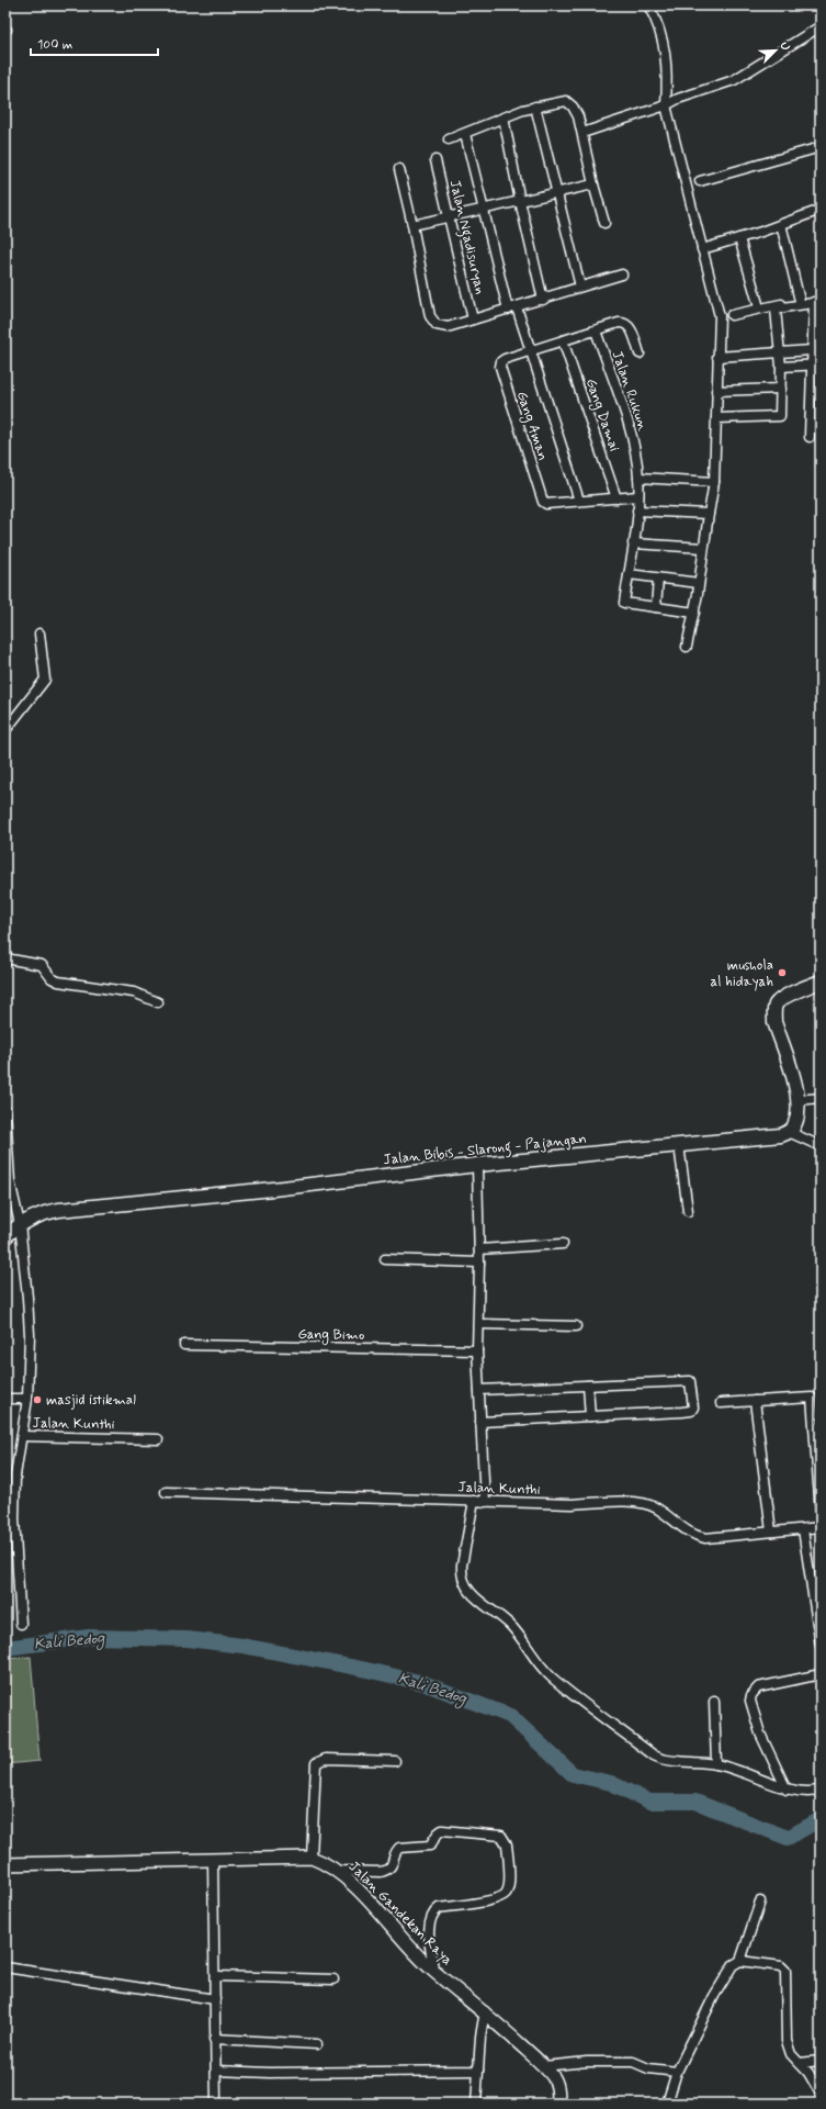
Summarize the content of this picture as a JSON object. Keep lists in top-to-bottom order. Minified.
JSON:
{"streets":{"main road":["Jalan Bibis - Slarong - Pajangan"],"street":["Jalan Ngadisuryan","Jalan Rukun","Gang Damai","Gang Aman","Gang Bimo","Jalan Kunthi","Jalan Gandekan Raya"]},"water":["Kali Bedog"],"places":["mushola al hidayah","masjid istikmal"],"scale_bar":"100 m","north":"top right"}
